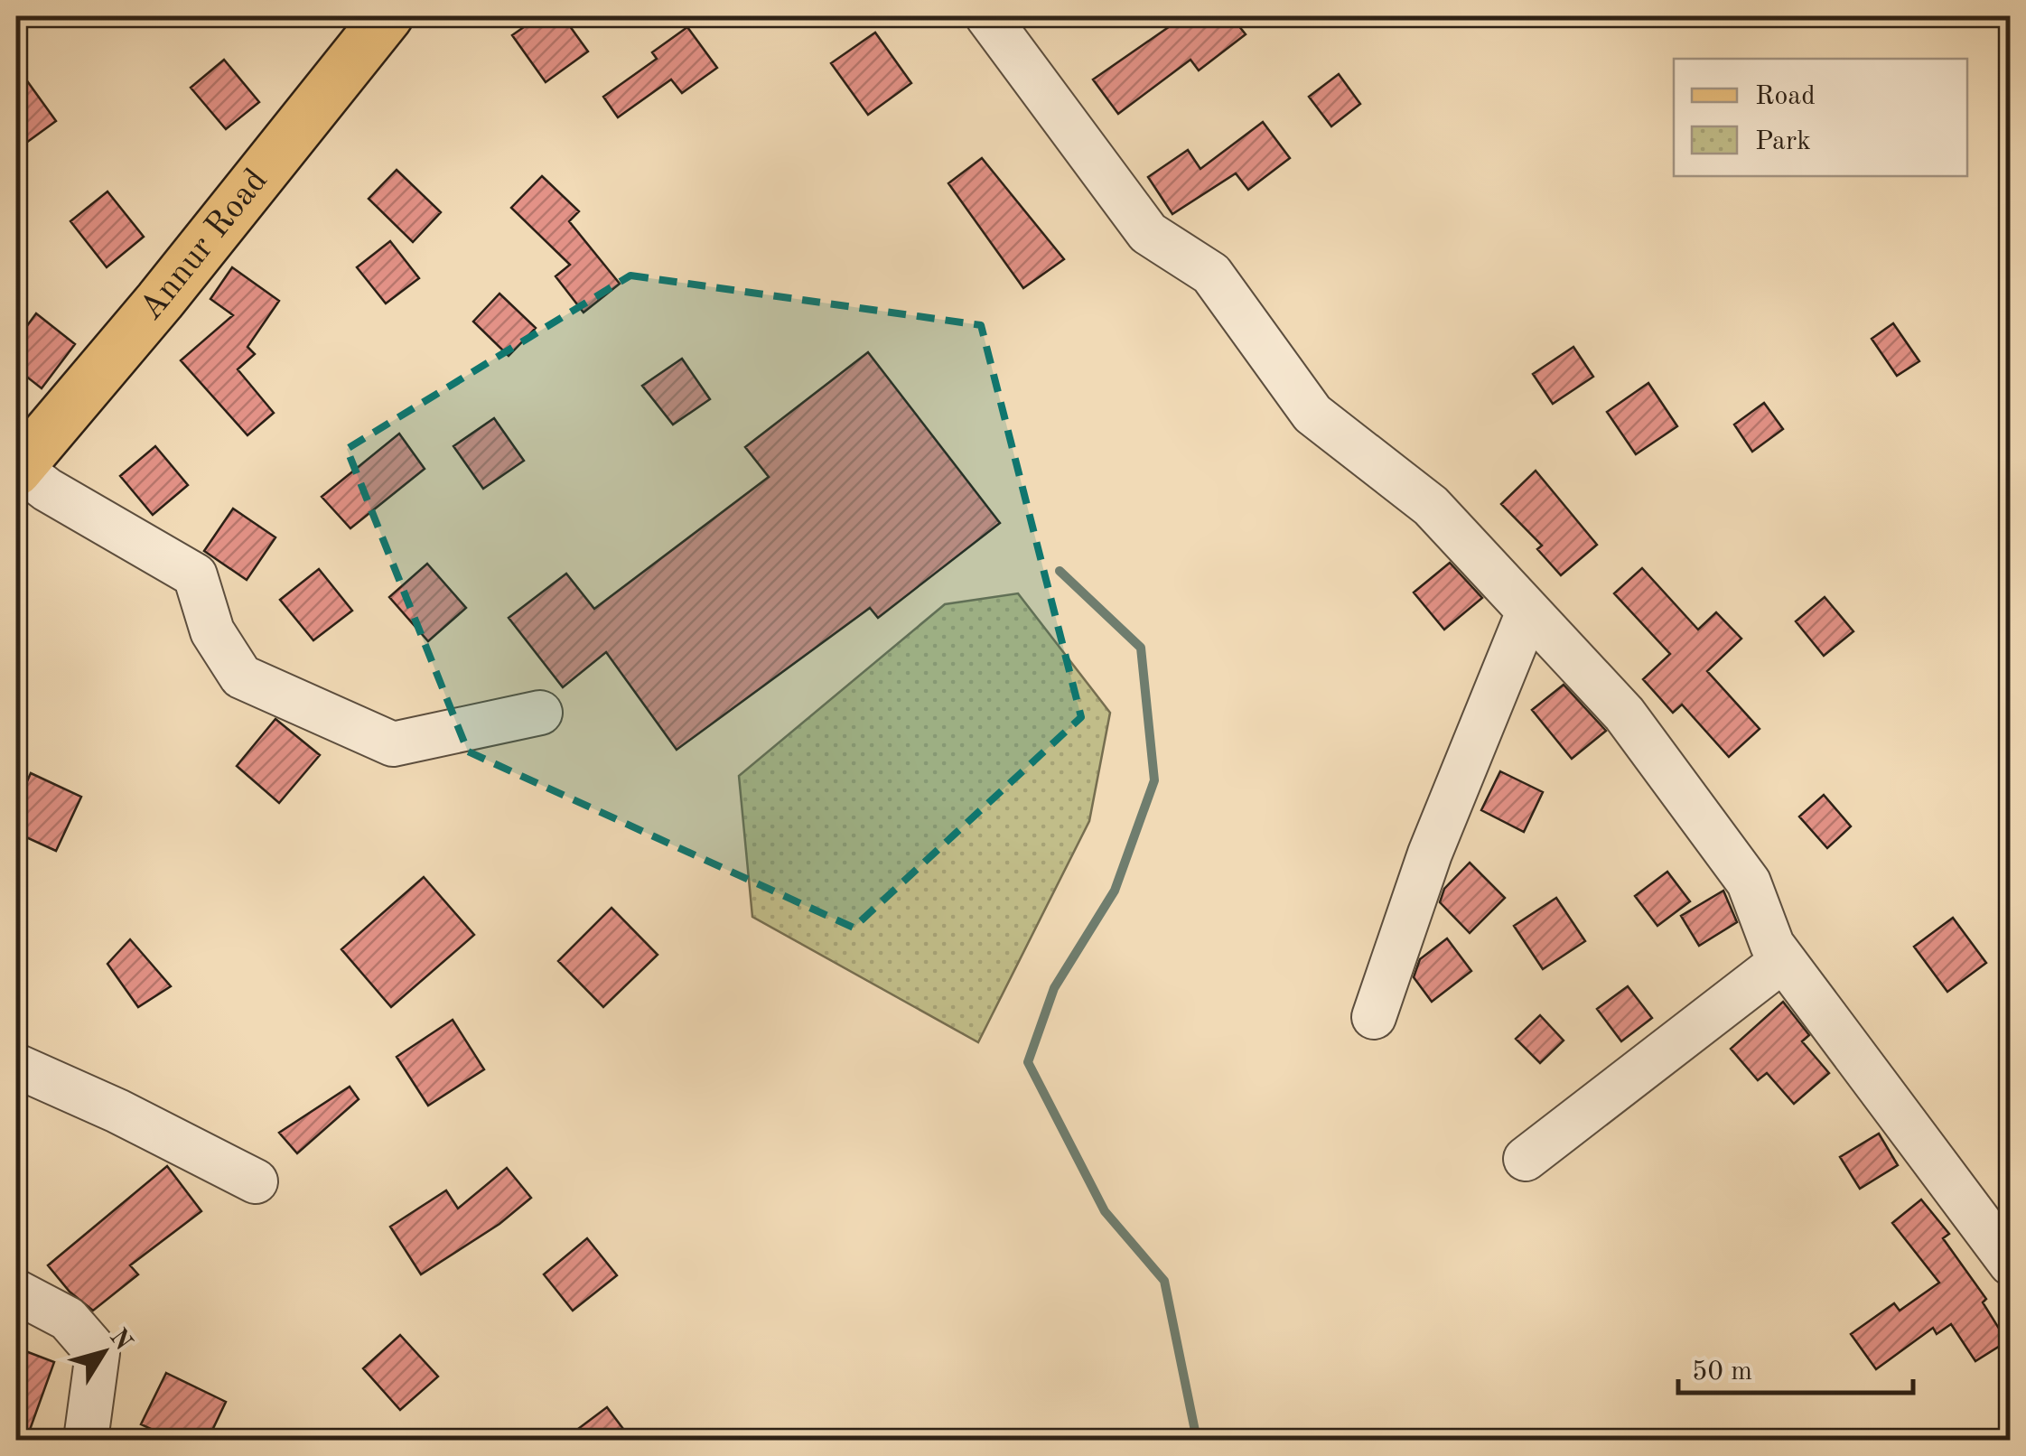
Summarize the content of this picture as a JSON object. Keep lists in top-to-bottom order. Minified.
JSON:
{"streets":{"main road":["Annur Road"]},"legend":["Road","Park"],"scale_bar":"50 m","north":"top right"}
